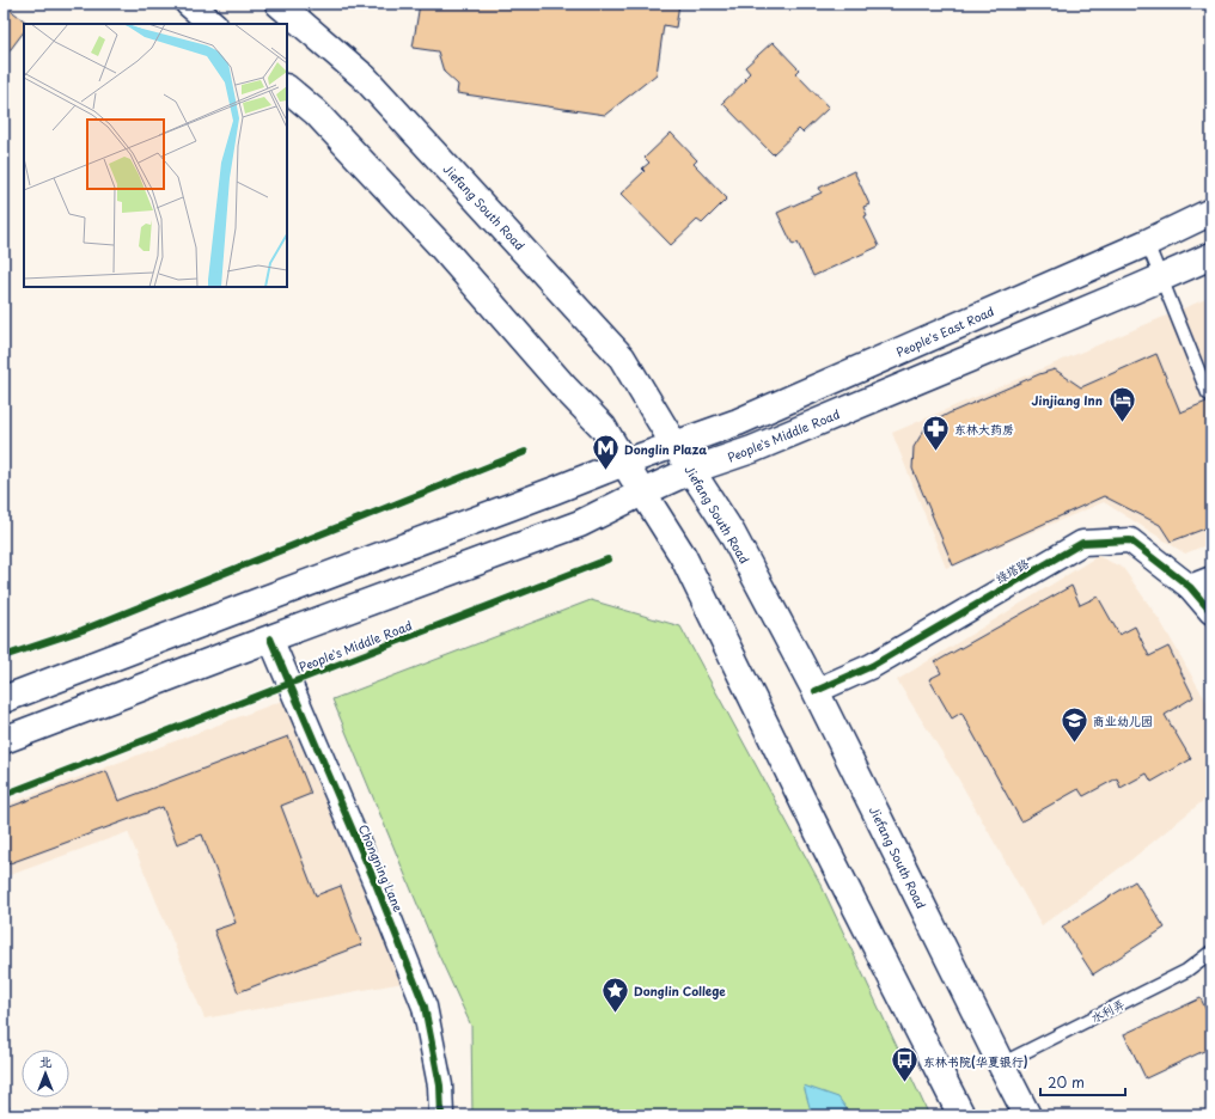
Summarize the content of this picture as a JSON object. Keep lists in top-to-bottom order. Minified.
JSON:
{"streets":{"main road":["Jiefang South Road","People's East Road","People's Middle Road"],"street":["绿塔路","Chongning Lane"],"lane":["水利弄"]},"crossings":[["Jiefang South Road","People's East Road"],["Jiefang South Road","People's Middle Road"],["Jiefang South Road","绿塔路"],["Jiefang South Road","水利弄"],["People's Middle Road","Chongning Lane"]],"places":{"hotel":["Jinjiang Inn"],"pharmacy":["东林大药房"],"metro station":["Donglin Plaza"],"school or university":["商业幼儿园"],"place":["Donglin College"],"bus stop":["东林书院(华夏银行)"]},"scale_bar":"20 m","north":"top"}
